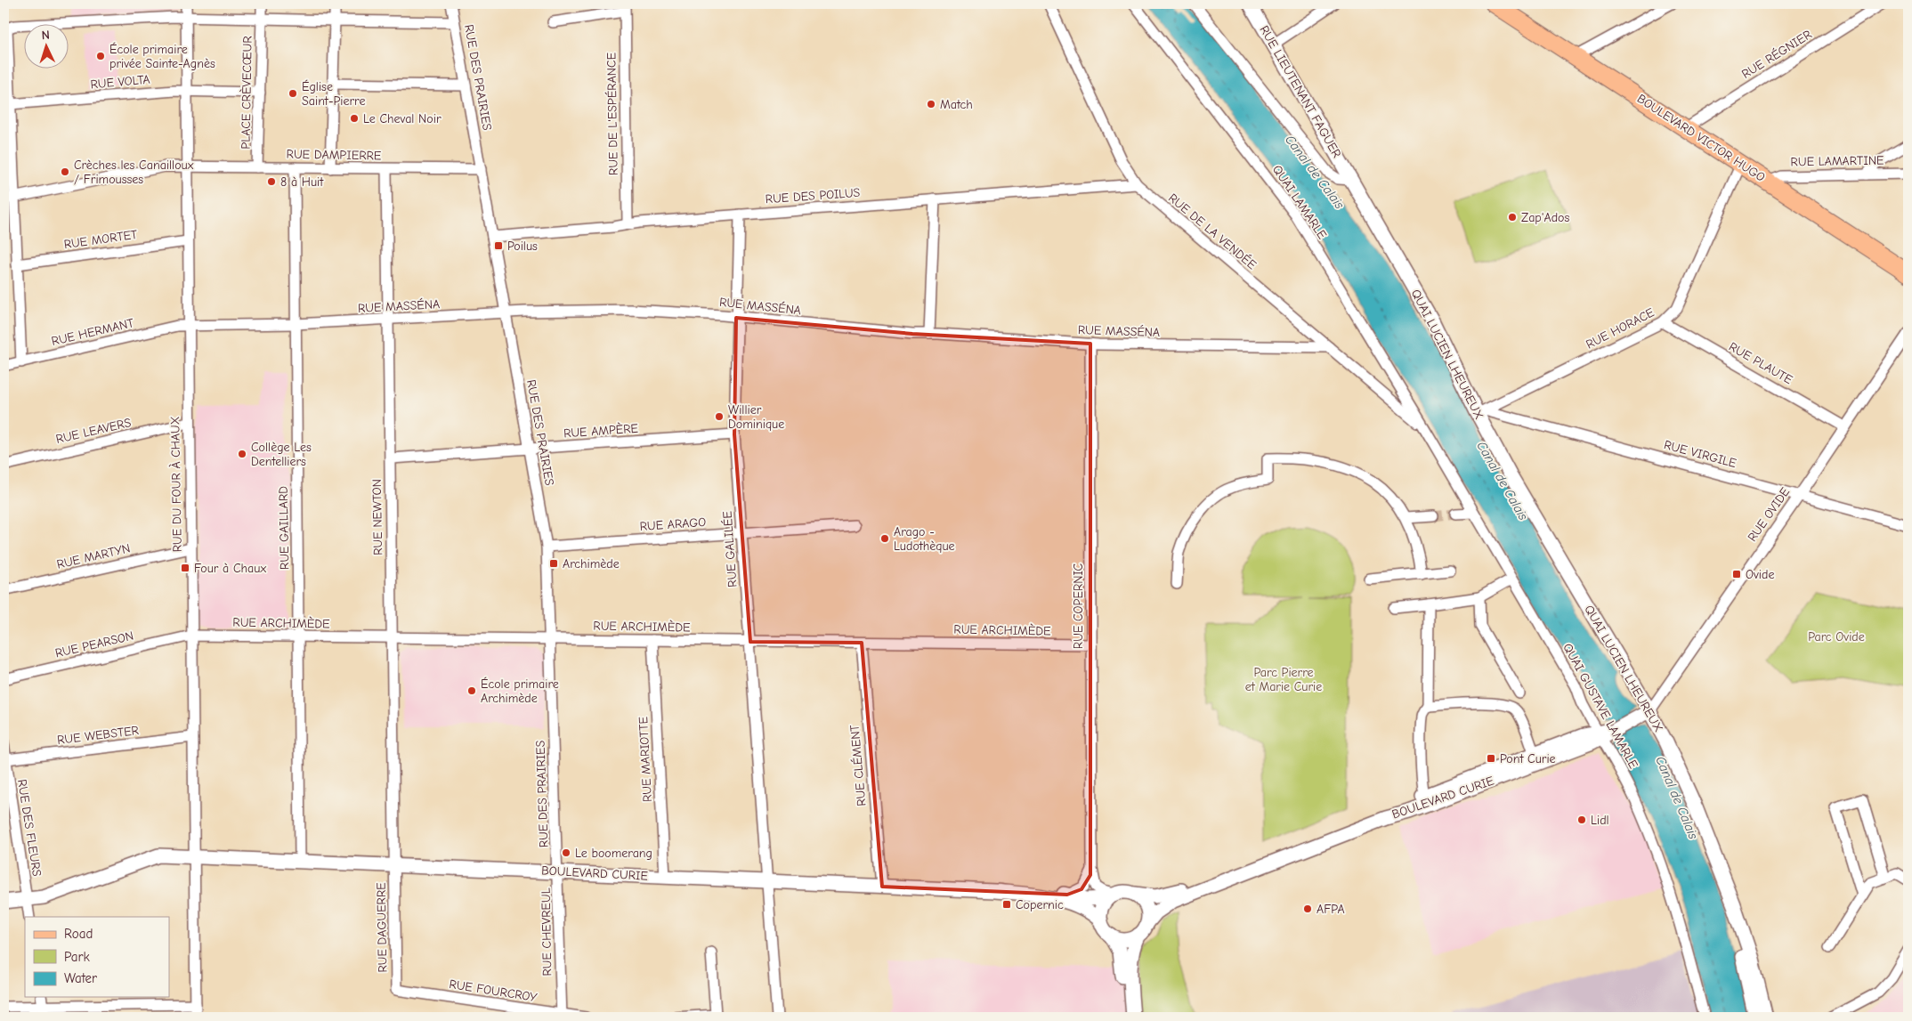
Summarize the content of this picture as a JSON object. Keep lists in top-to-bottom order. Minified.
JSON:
{"streets":{"main road":["BOULEVARD VICTOR HUGO"],"street":["RUE RÉGNIER","RUE DES PRAIRIES","RUE VOLTA","RUE LIEUTENANT FAGUER","PLACE CRÈVECŒUR","RUE DE L'ESPÉRANCE","RUE DAMPIERRE","RUE LAMARTINE","RUE DES POILUS","QUAI LAMARLE","RUE DE LA VENDÉE","RUE MORTET","RUE MASSÉNA","RUE HORACE","RUE HERMANT","QUAI LUCIEN LHEUREUX","RUE PLAUTE","RUE LEAVERS","RUE AMPÈRE","RUE VIRGILE","RUE DU FOUR À CHAUX","RUE OVIDE","RUE NEWTON","RUE ARAGO","RUE GAILLARD","RUE GALILÉE","RUE MARTYN","RUE COPERNIC","RUE ARCHIMÈDE","RUE PEARSON","QUAI GUSTAVE LAMARLE","RUE WEBSTER","RUE MARIOTTE","RUE CLÉMENT","BOULEVARD CURIE","RUE DES FLEURS","RUE DAGUERRE","RUE CHEVREUL","RUE FOURCROY"]},"crossings":[["RUE RÉGNIER","BOULEVARD VICTOR HUGO"],["RUE DES PRAIRIES","PLACE CRÈVECŒUR"],["RUE DES PRAIRIES","RUE DAMPIERRE"],["RUE DES PRAIRIES","RUE DES POILUS"],["RUE DES PRAIRIES","RUE MASSÉNA"],["RUE DES PRAIRIES","RUE AMPÈRE"],["RUE DES PRAIRIES","RUE ARAGO"],["RUE DES PRAIRIES","RUE ARCHIMÈDE"],["RUE DES PRAIRIES","BOULEVARD CURIE"],["RUE DES PRAIRIES","RUE CHEVREUL"],["RUE VOLTA","PLACE CRÈVECŒUR"],["RUE VOLTA","RUE DU FOUR À CHAUX"],["RUE LIEUTENANT FAGUER","QUAI LUCIEN LHEUREUX"],["PLACE CRÈVECŒUR","RUE DAMPIERRE"],["RUE DE L'ESPÉRANCE","RUE DES POILUS"],["BOULEVARD VICTOR HUGO","RUE LAMARTINE"],["BOULEVARD VICTOR HUGO","RUE HORACE"],["RUE DAMPIERRE","RUE DU FOUR À CHAUX"],["RUE DAMPIERRE","RUE NEWTON"],["RUE DAMPIERRE","RUE GAILLARD"],["RUE DES POILUS","RUE DE LA VENDÉE"],["RUE DES POILUS","RUE GALILÉE"],["QUAI LAMARLE","RUE DE LA VENDÉE"],["QUAI LAMARLE","QUAI GUSTAVE LAMARLE"],["RUE DE LA VENDÉE","RUE MASSÉNA"],["RUE DE LA VENDÉE","QUAI GUSTAVE LAMARLE"],["RUE MORTET","RUE DU FOUR À CHAUX"],["RUE MASSÉNA","RUE HERMANT"],["RUE MASSÉNA","RUE DU FOUR À CHAUX"],["RUE MASSÉNA","RUE NEWTON"],["RUE MASSÉNA","RUE GAILLARD"],["RUE MASSÉNA","RUE GALILÉE"],["RUE MASSÉNA","RUE COPERNIC"],["RUE HORACE","QUAI LUCIEN LHEUREUX"],["RUE HORACE","RUE PLAUTE"],["RUE HORACE","RUE VIRGILE"],["RUE HERMANT","RUE DU FOUR À CHAUX"],["QUAI LUCIEN LHEUREUX","RUE VIRGILE"],["QUAI LUCIEN LHEUREUX","RUE OVIDE"],["QUAI LUCIEN LHEUREUX","BOULEVARD CURIE"],["RUE PLAUTE","RUE OVIDE"],["RUE LEAVERS","RUE DU FOUR À CHAUX"],["RUE AMPÈRE","RUE NEWTON"],["RUE AMPÈRE","RUE GALILÉE"],["RUE VIRGILE","RUE OVIDE"],["RUE DU FOUR À CHAUX","RUE MARTYN"],["RUE DU FOUR À CHAUX","RUE ARCHIMÈDE"],["RUE DU FOUR À CHAUX","RUE PEARSON"],["RUE DU FOUR À CHAUX","RUE WEBSTER"],["RUE DU FOUR À CHAUX","BOULEVARD CURIE"],["RUE OVIDE","BOULEVARD CURIE"],["RUE NEWTON","RUE ARCHIMÈDE"],["RUE NEWTON","BOULEVARD CURIE"],["RUE NEWTON","RUE DAGUERRE"],["RUE ARAGO","RUE GALILÉE"],["RUE GAILLARD","RUE ARCHIMÈDE"],["RUE GAILLARD","BOULEVARD CURIE"],["RUE GALILÉE","RUE ARCHIMÈDE"],["RUE GALILÉE","BOULEVARD CURIE"],["RUE COPERNIC","RUE ARCHIMÈDE"],["RUE COPERNIC","BOULEVARD CURIE"],["RUE ARCHIMÈDE","RUE PEARSON"],["RUE ARCHIMÈDE","RUE MARIOTTE"],["RUE ARCHIMÈDE","RUE CLÉMENT"],["QUAI GUSTAVE LAMARLE","BOULEVARD CURIE"],["RUE WEBSTER","RUE DES FLEURS"],["RUE MARIOTTE","BOULEVARD CURIE"],["RUE CLÉMENT","BOULEVARD CURIE"],["BOULEVARD CURIE","RUE DES FLEURS"],["BOULEVARD CURIE","RUE DAGUERRE"],["BOULEVARD CURIE","RUE CHEVREUL"],["RUE DAGUERRE","RUE FOURCROY"],["RUE CHEVREUL","RUE FOURCROY"]],"water":["Canal de Calais"],"parks":["Parc Ovide","Parc Pierre et Marie Curie"],"places":{"other":["École primaire privée Sainte-Agnès","Église Saint-Pierre","Match","Le Cheval Noir","Crèches les Canailloux / Frimousses","8 à Huit","Zap'Ados","Willier Dominique","Collège Les Dentelliers","Arago - Ludothèque","École primaire Archimède","Lidl","Le boomerang","AFPA"],"transit":["Poilus","Archimède","Four à Chaux","Ovide","Pont Curie","Copernic"]},"legend":["Road","Park","Water"],"north":"top"}
